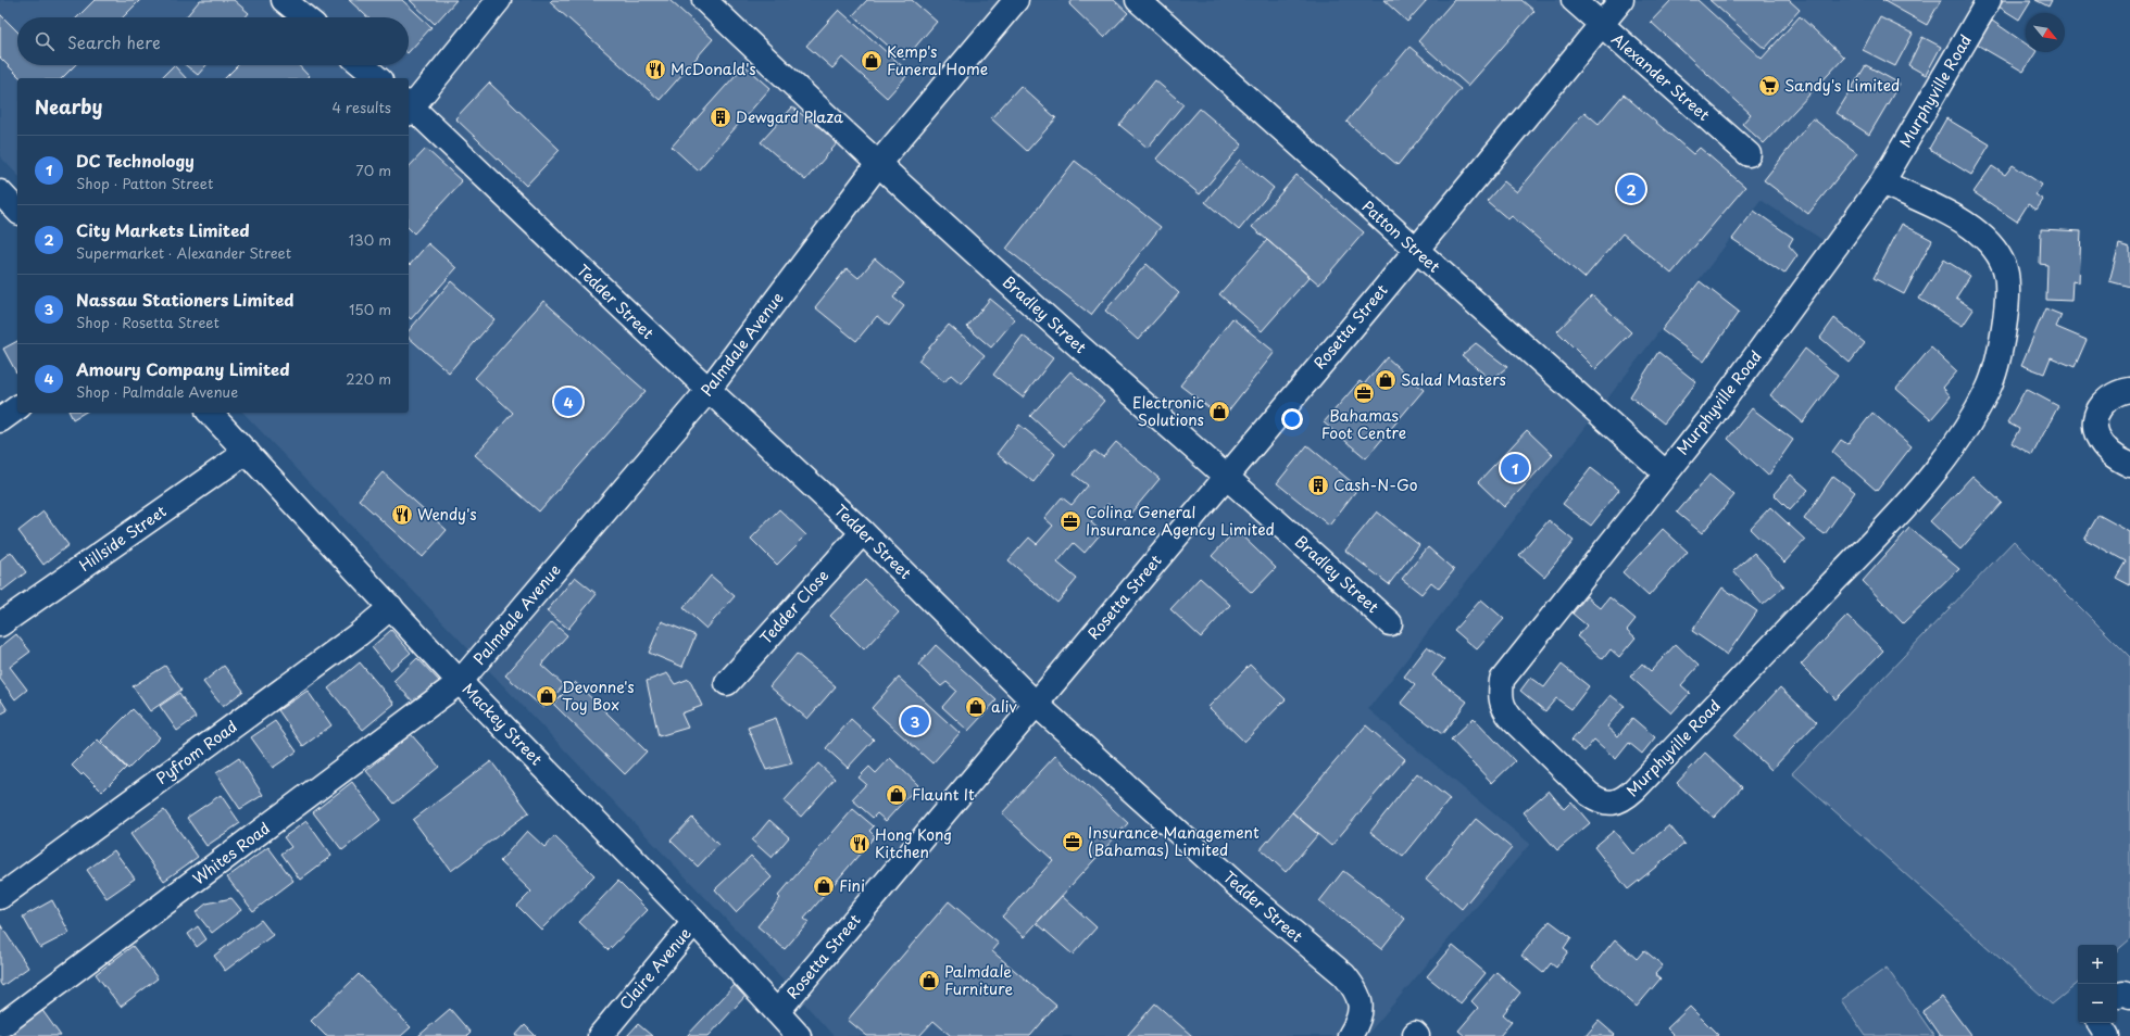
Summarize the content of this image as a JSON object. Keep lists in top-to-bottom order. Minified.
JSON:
{"streets":{"street":["Alexander Street","Murphyville Road","Patton Street","Tedder Street","Bradley Street","Rosetta Street","Palmdale Avenue","Hillside Street","Tedder Close","Mackey Street","Pyfrom Road","Whites Road","Claire Avenue"]},"crossings":[["Alexander Street","Rosetta Street"],["Murphyville Road","Patton Street"],["Patton Street","Rosetta Street"],["Tedder Street","Rosetta Street"],["Tedder Street","Palmdale Avenue"],["Tedder Street","Tedder Close"],["Bradley Street","Rosetta Street"],["Bradley Street","Palmdale Avenue"],["Rosetta Street","Mackey Street"],["Palmdale Avenue","Mackey Street"],["Palmdale Avenue","Whites Road"],["Hillside Street","Mackey Street"],["Mackey Street","Pyfrom Road"],["Mackey Street","Whites Road"],["Mackey Street","Claire Avenue"]],"places":{"shop":["Kemp's Funeral Home","Salad Masters","Electronic Solutions","Devonne's Toy Box","aliv","Flaunt It","Fini","Palmdale Furniture"],"restaurant":["McDonald's","Wendy's","Hong Kong Kitchen"],"supermarket":["Sandy's Limited"],"building":["Dewgard Plaza","Cash-N-Go"],"office":["Bahamas Foot Centre","Colina General Insurance Agency Limited","Insurance Management (Bahamas) Limited"]},"north":"bottom right","page":{"search":"Search here","heading":["Nearby","4 results"],"list":[{"mark":"1","name":"DC Technology","note":"Shop · Patton Street","value":"70 m"},{"mark":"2","name":"City Markets Limited","note":"Supermarket · Alexander Street","value":"130 m"},{"mark":"3","name":"Nassau Stationers Limited","note":"Shop · Rosetta Street","value":"150 m"},{"mark":"4","name":"Amoury Company Limited","note":"Shop · Palmdale Avenue","value":"220 m"}],"pins":["2","4","1","3"],"map_buttons":["+","−"]}}
